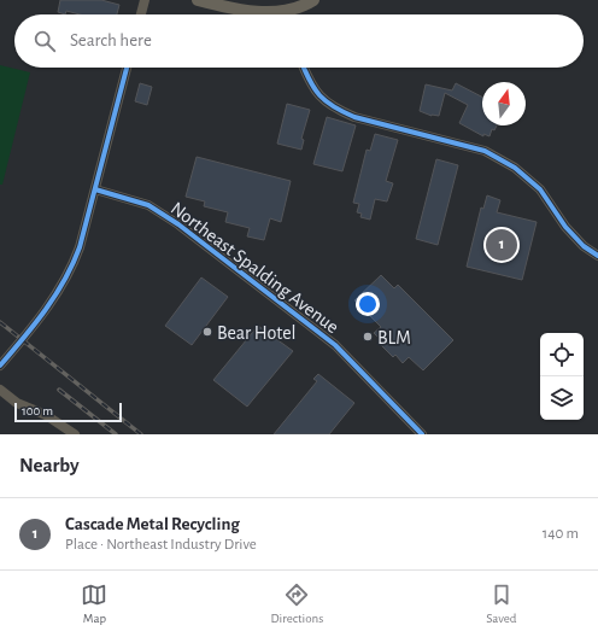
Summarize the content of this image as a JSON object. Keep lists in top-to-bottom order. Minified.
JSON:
{"streets":{"street":["Northeast Spalding Avenue"]},"places":["Bear Hotel","BLM"],"scale_bar":"100 m","north":"top","page":{"search":"Search here","pins":"1","scale":"100 m","heading":"Nearby","list":[{"mark":"1","name":"Cascade Metal Recycling","note":"Place · Northeast Industry Drive","value":"140 m"}],"nav":["Map","Directions","Saved"]}}
